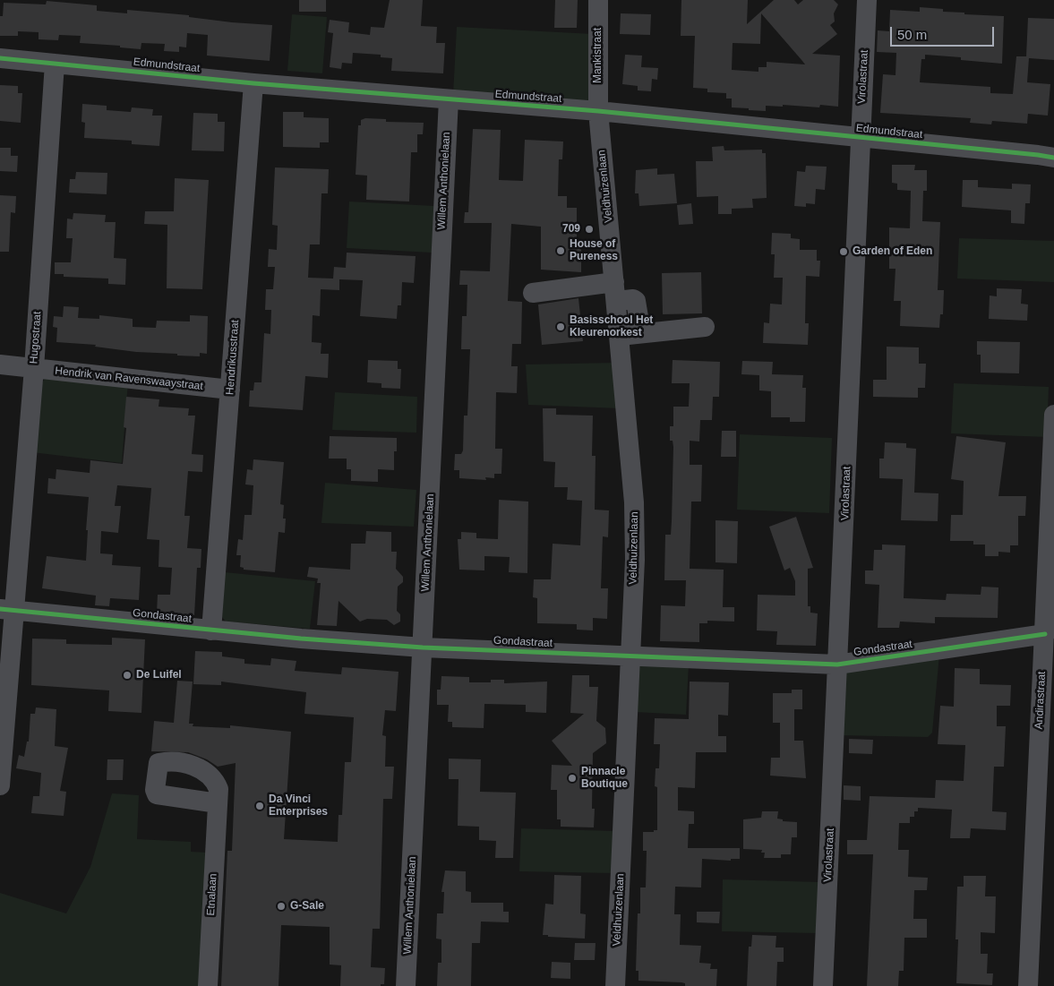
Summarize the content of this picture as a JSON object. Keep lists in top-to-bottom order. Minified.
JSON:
{"streets":{"street":["Mankistraat","Edmundstraat","Virolastraat","Willem Anthonielaan","Veldhuizenlaan","Hugostraat","Hendrikusstraat","Hendrik van Ravenswaaystraat","Gondastraat","Andirastraat","Etnalaan"]},"crossings":[["Mankistraat","Edmundstraat"],["Mankistraat","Veldhuizenlaan"],["Edmundstraat","Virolastraat"],["Edmundstraat","Willem Anthonielaan"],["Edmundstraat","Veldhuizenlaan"],["Edmundstraat","Hugostraat"],["Edmundstraat","Hendrikusstraat"],["Virolastraat","Gondastraat"],["Willem Anthonielaan","Gondastraat"],["Veldhuizenlaan","Gondastraat"],["Hugostraat","Hendrik van Ravenswaaystraat"],["Hugostraat","Gondastraat"],["Hendrikusstraat","Hendrik van Ravenswaaystraat"],["Hendrikusstraat","Gondastraat"],["Gondastraat","Andirastraat"]],"places":["709","House of Pureness","Garden of Eden","Basisschool Het Kleurenorkest","De Luifel","Pinnacle Boutique","Da Vinci Enterprises","G-Sale"],"scale_bar":"50 m"}
